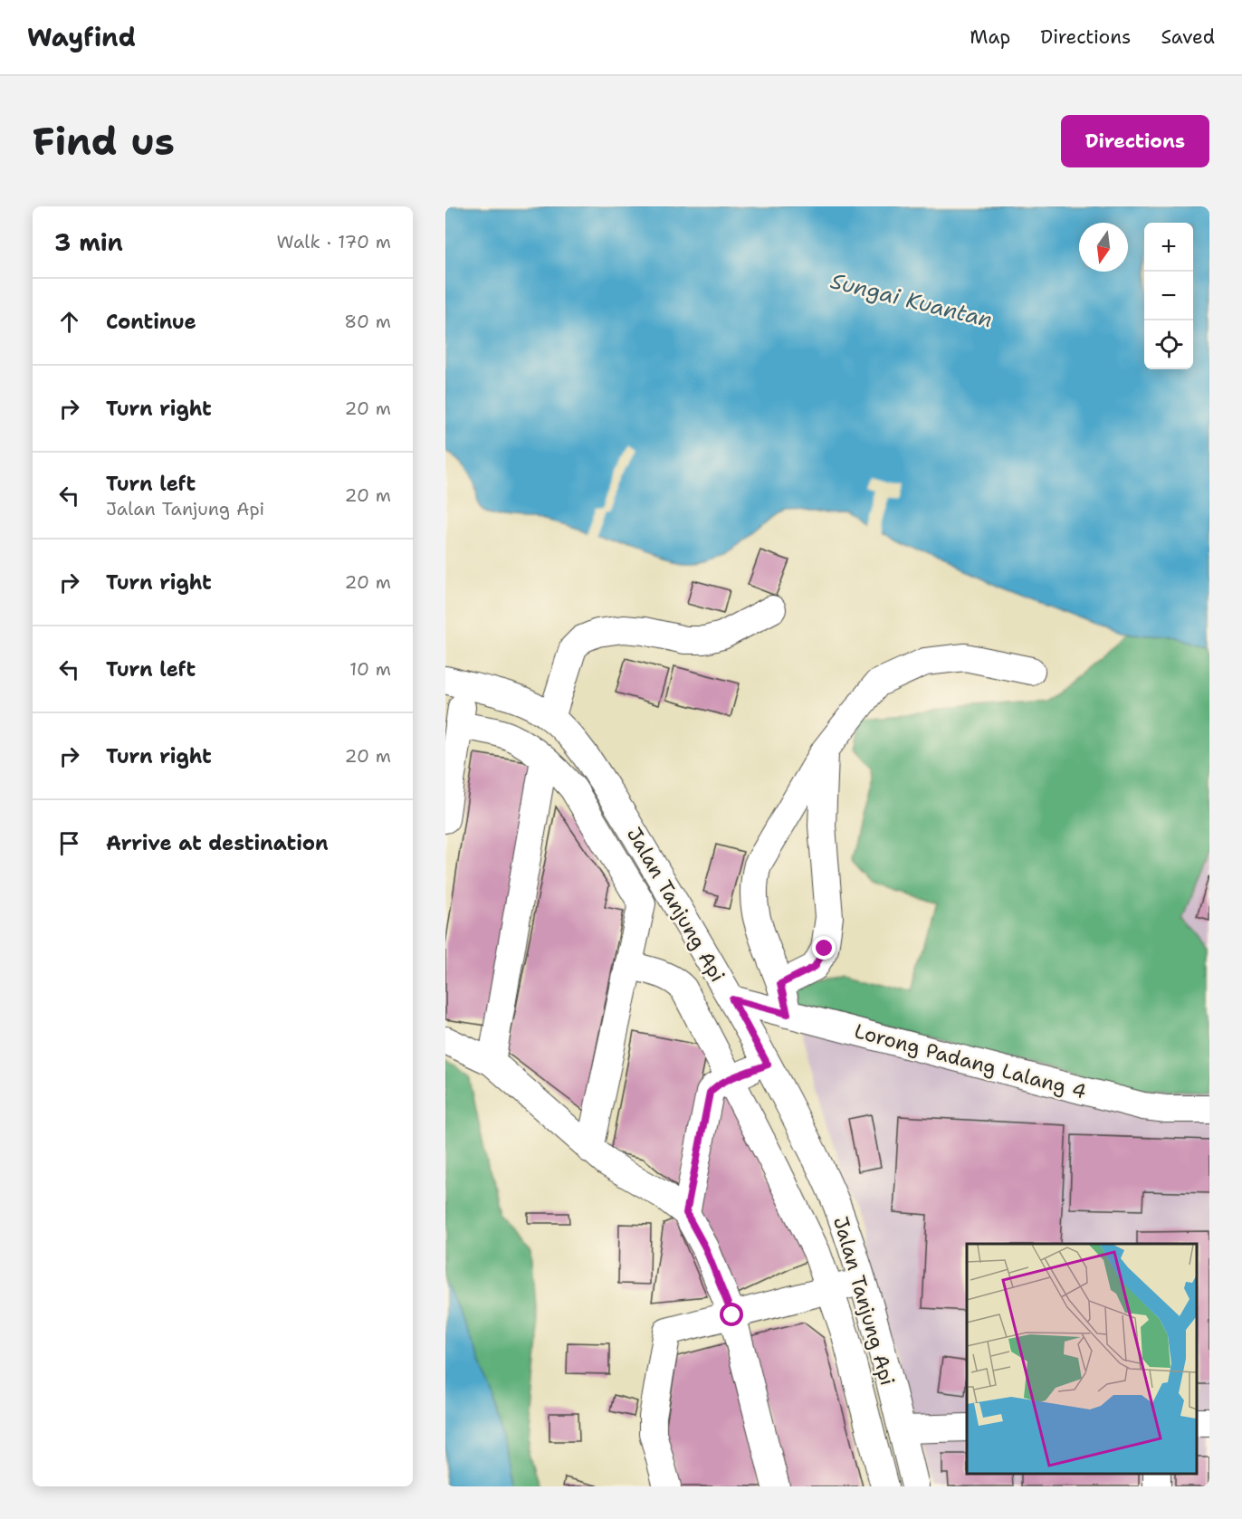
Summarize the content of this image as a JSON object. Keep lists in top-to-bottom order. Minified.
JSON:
{"streets":{"street":["Jalan Tanjung Api","Lorong Padang Lalang 4"]},"crossings":[["Jalan Tanjung Api","Lorong Padang Lalang 4"]],"water":["Sungai Kuantan"],"north":"bottom","page":{"header":"Wayfind","nav":["Map","Directions","Saved"],"buttons":"Directions","title":"Find us","heading":["3 min","Walk · 170 m"],"map_buttons":["+","−"],"list":[["Continue","80 m"],["Turn right","20 m"],["Turn left","Jalan Tanjung Api","20 m"],["Turn right","20 m"],["Turn left","10 m"],["Turn right","20 m"],"Arrive at destination"]}}
